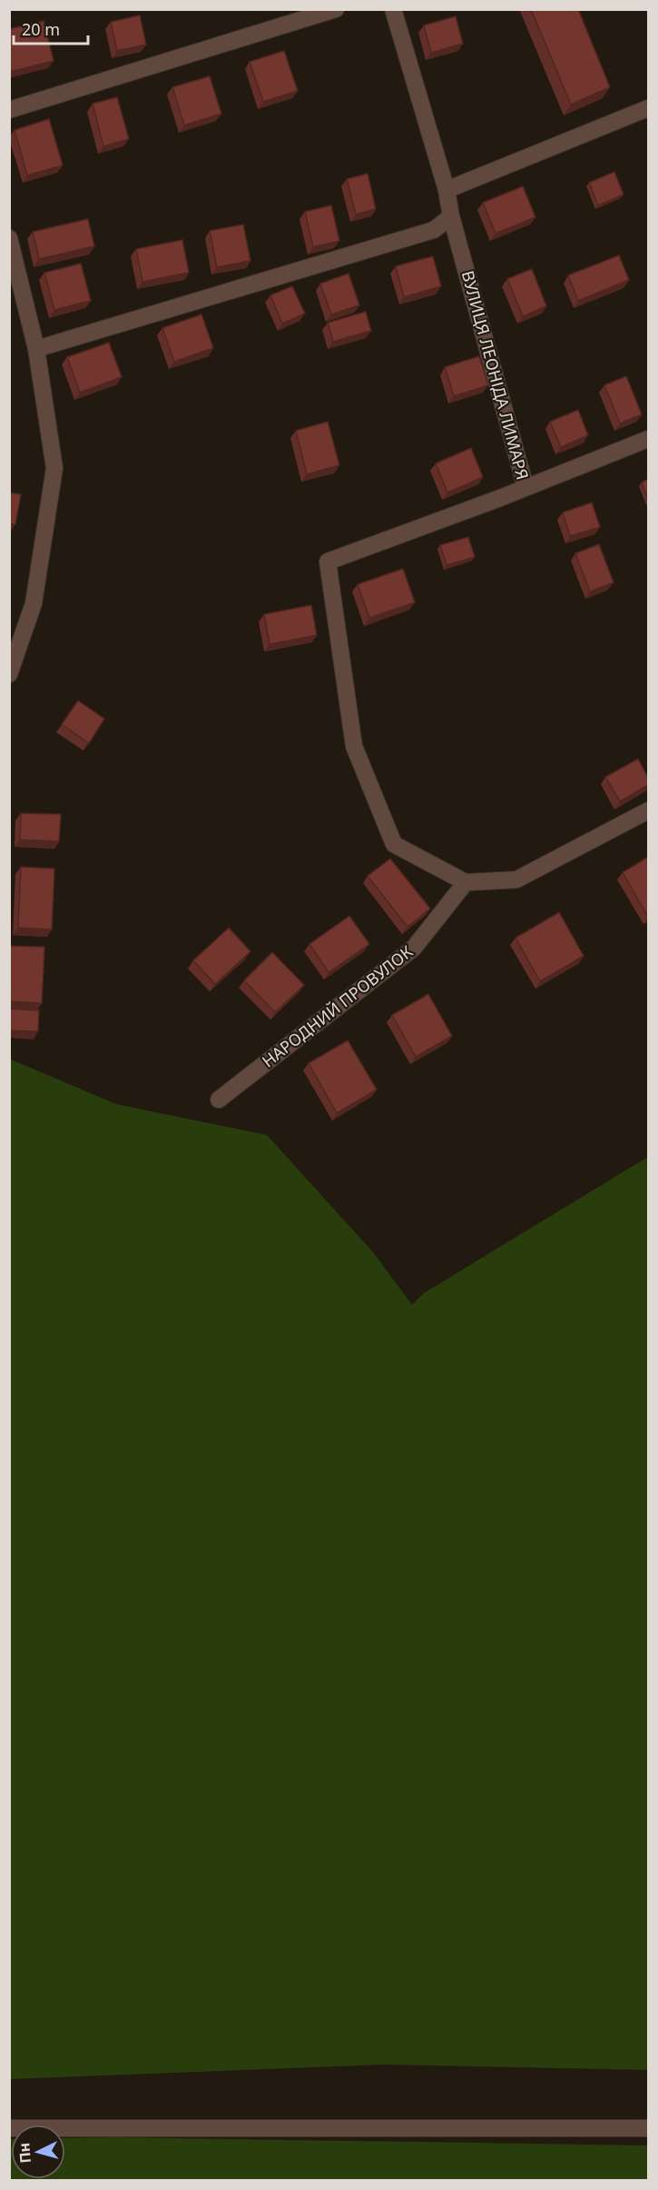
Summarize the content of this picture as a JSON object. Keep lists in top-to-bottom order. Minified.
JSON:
{"streets":{"street":["ВУЛИЦЯ ЛЕОНІДА ЛИМАРЯ","НАРОДНИЙ ПРОВУЛОК"]},"crossings":[["ВУЛИЦЯ ЛЕОНІДА ЛИМАРЯ","НАРОДНИЙ ПРОВУЛОК"]],"scale_bar":"20 m","north":"left"}
